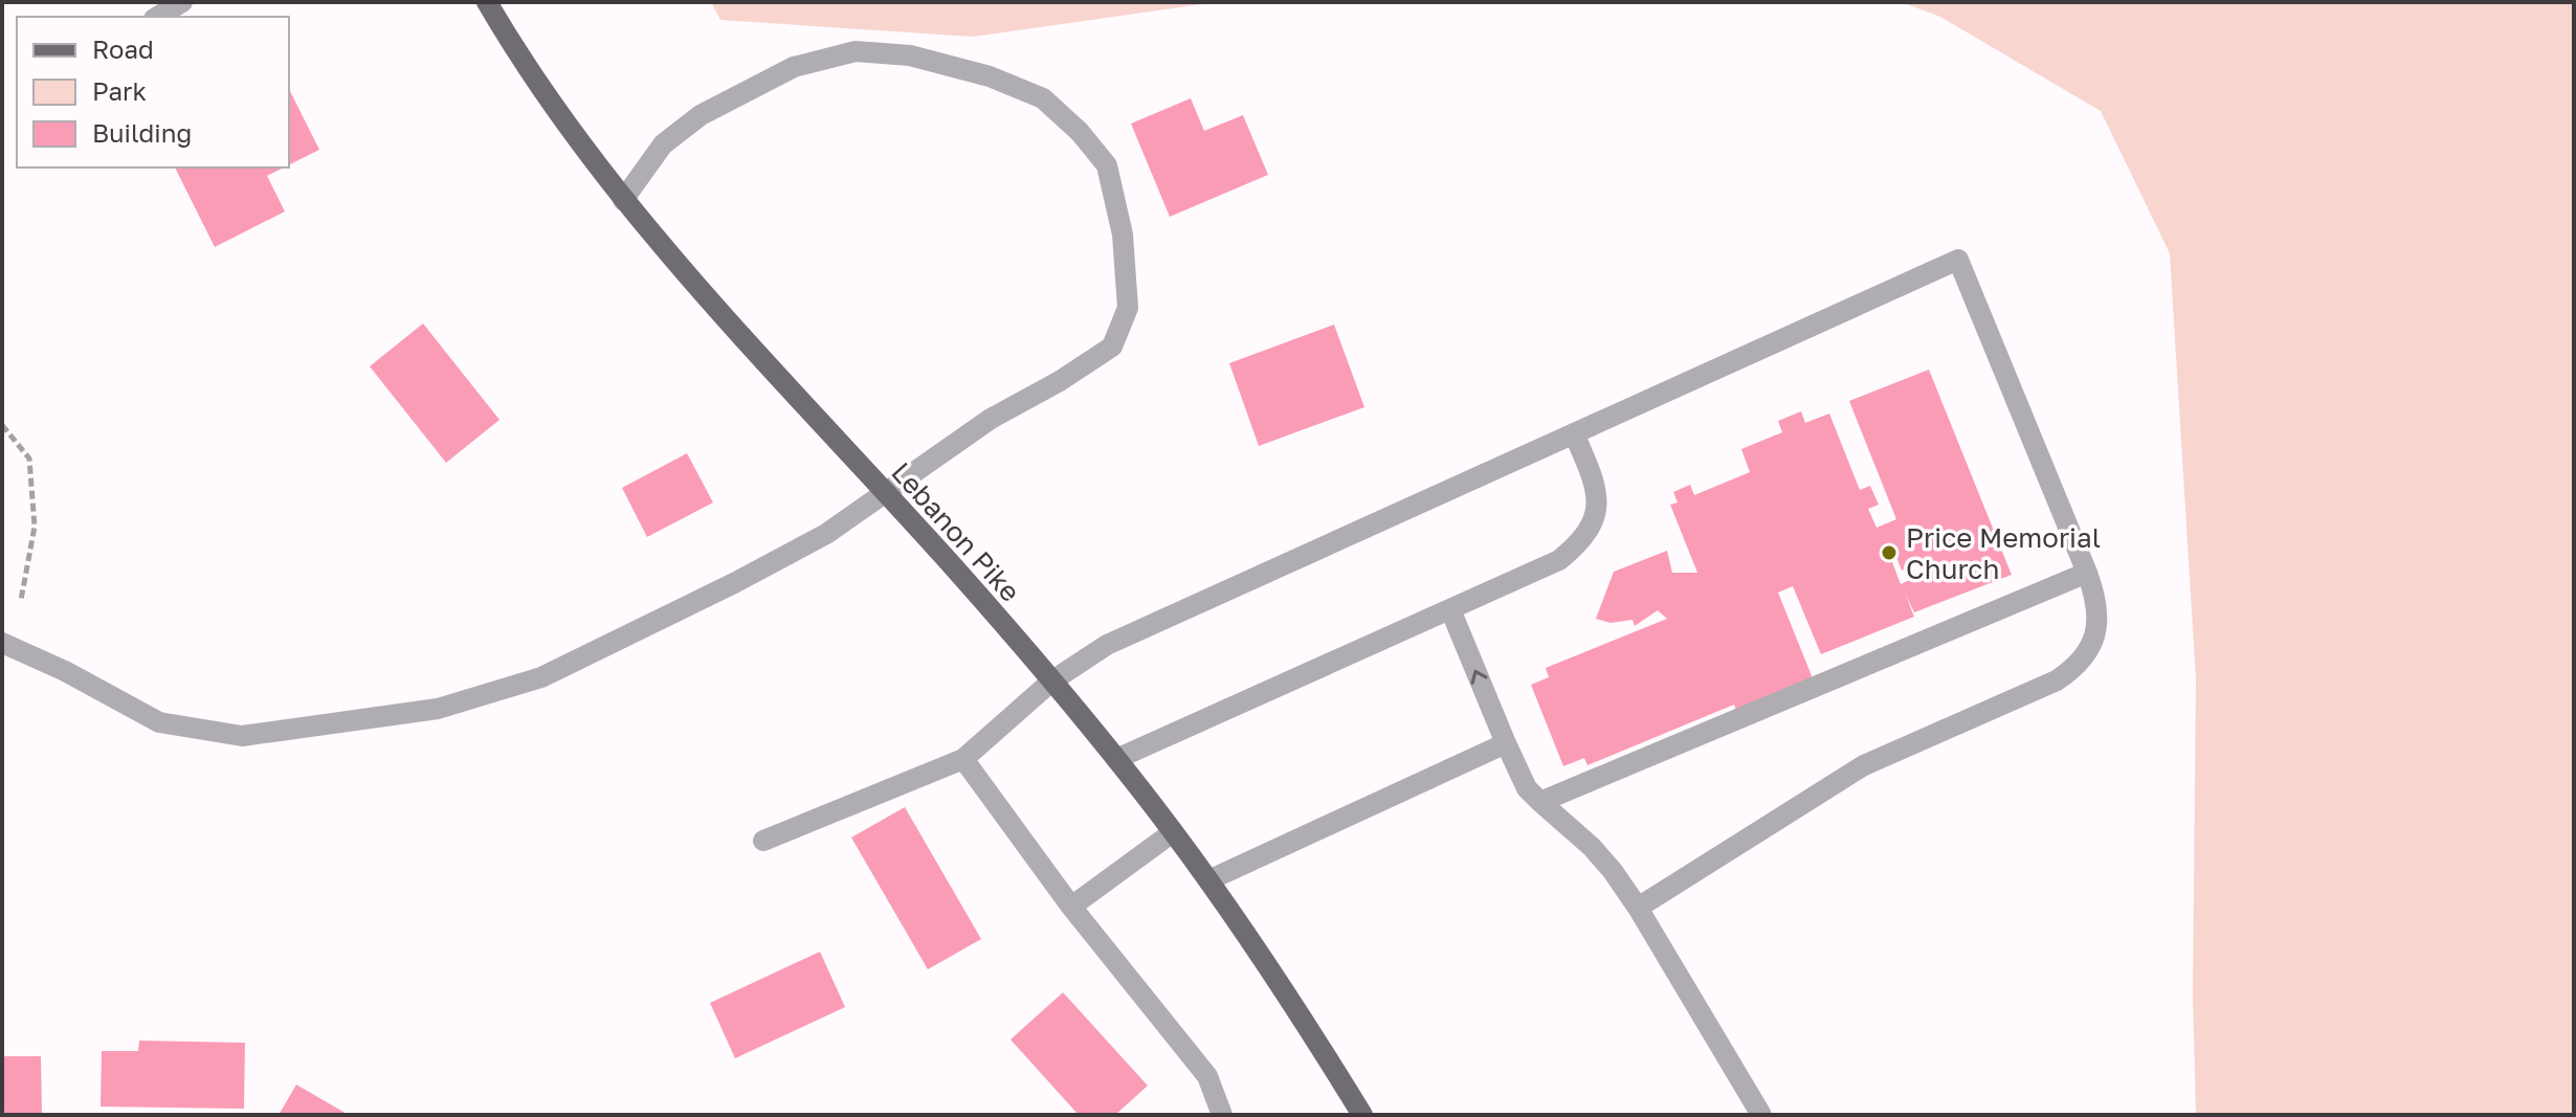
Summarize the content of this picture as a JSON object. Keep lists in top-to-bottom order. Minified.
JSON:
{"streets":{"main road":["Lebanon Pike"]},"places":["Price Memorial Church"],"legend":["Road","Park","Building"]}
